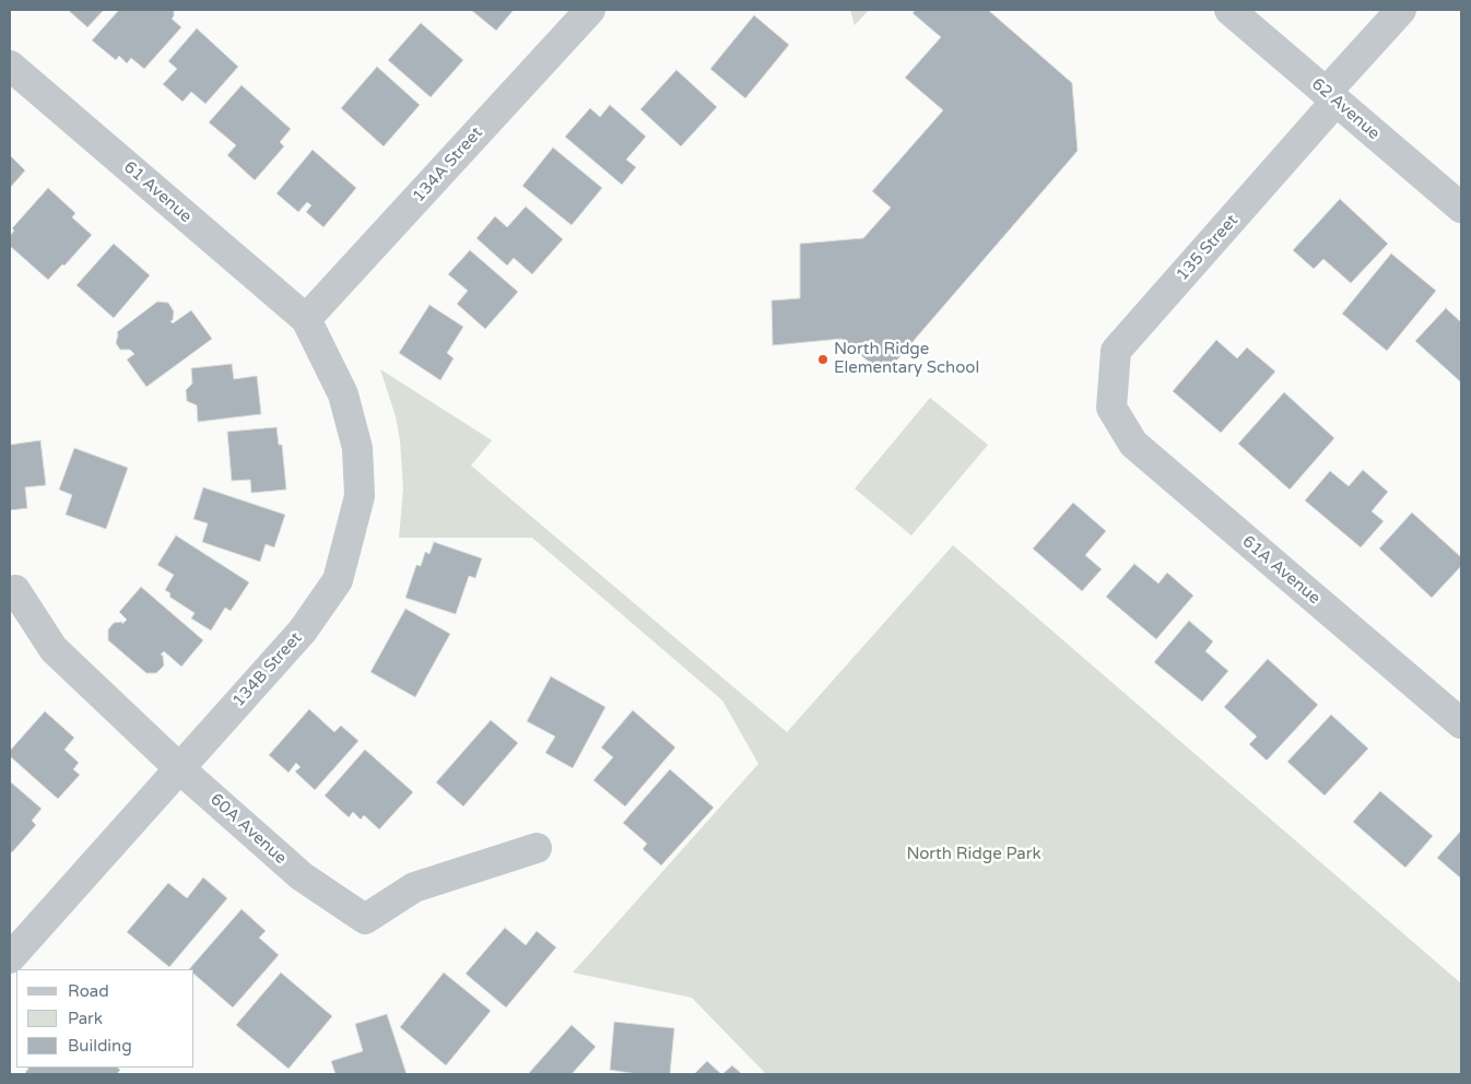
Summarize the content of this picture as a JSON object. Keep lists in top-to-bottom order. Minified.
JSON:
{"streets":{"street":["62 Avenue","134A Street","61 Avenue","135 Street","61A Avenue","134B Street","60A Avenue"]},"crossings":[["62 Avenue","135 Street"],["134A Street","61 Avenue"],["134A Street","134B Street"],["61 Avenue","134B Street"],["135 Street","61A Avenue"],["134B Street","60A Avenue"]],"parks":["North Ridge Park"],"places":["North Ridge Elementary School"],"legend":["Road","Park","Building"]}
